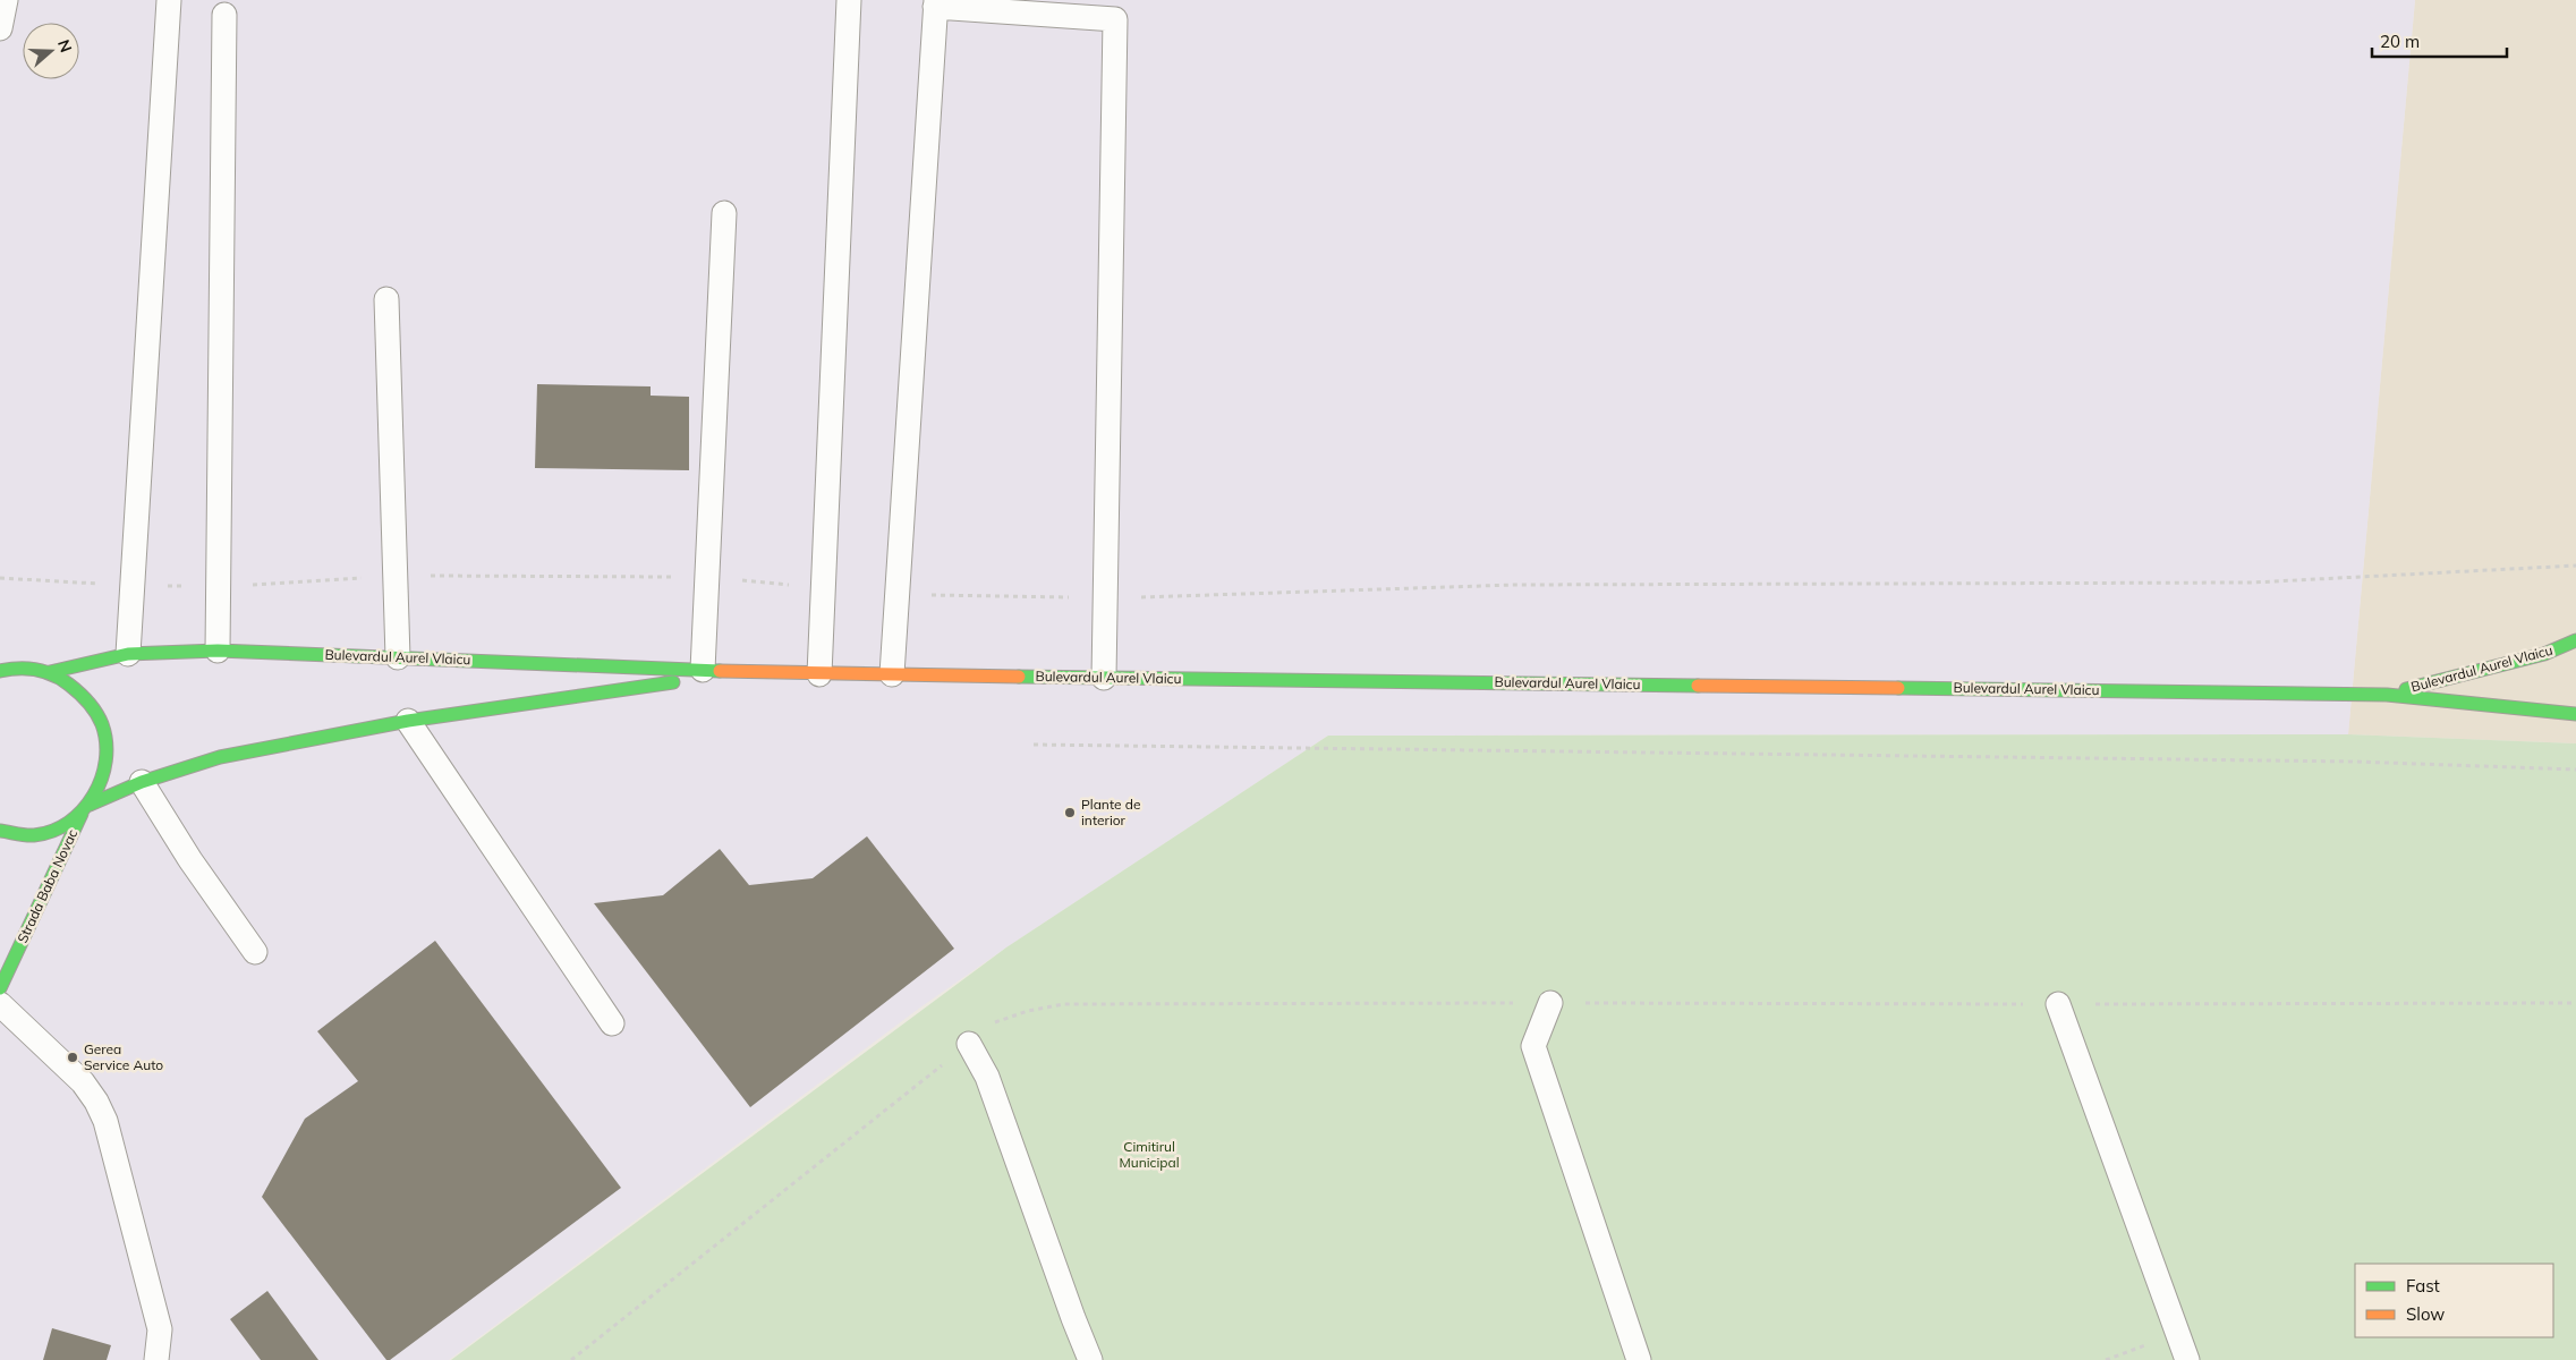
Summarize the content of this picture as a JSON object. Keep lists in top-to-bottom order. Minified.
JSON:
{"streets":{"main road":["Bulevardul Aurel Vlaicu","Strada Baba Novac"]},"crossings":[["Bulevardul Aurel Vlaicu","Strada Baba Novac"]],"parks":["Cimitirul Municipal"],"places":["Plante de interior","Gerea Service Auto"],"legend":["Fast","Slow"],"scale_bar":"20 m","north":"right"}
